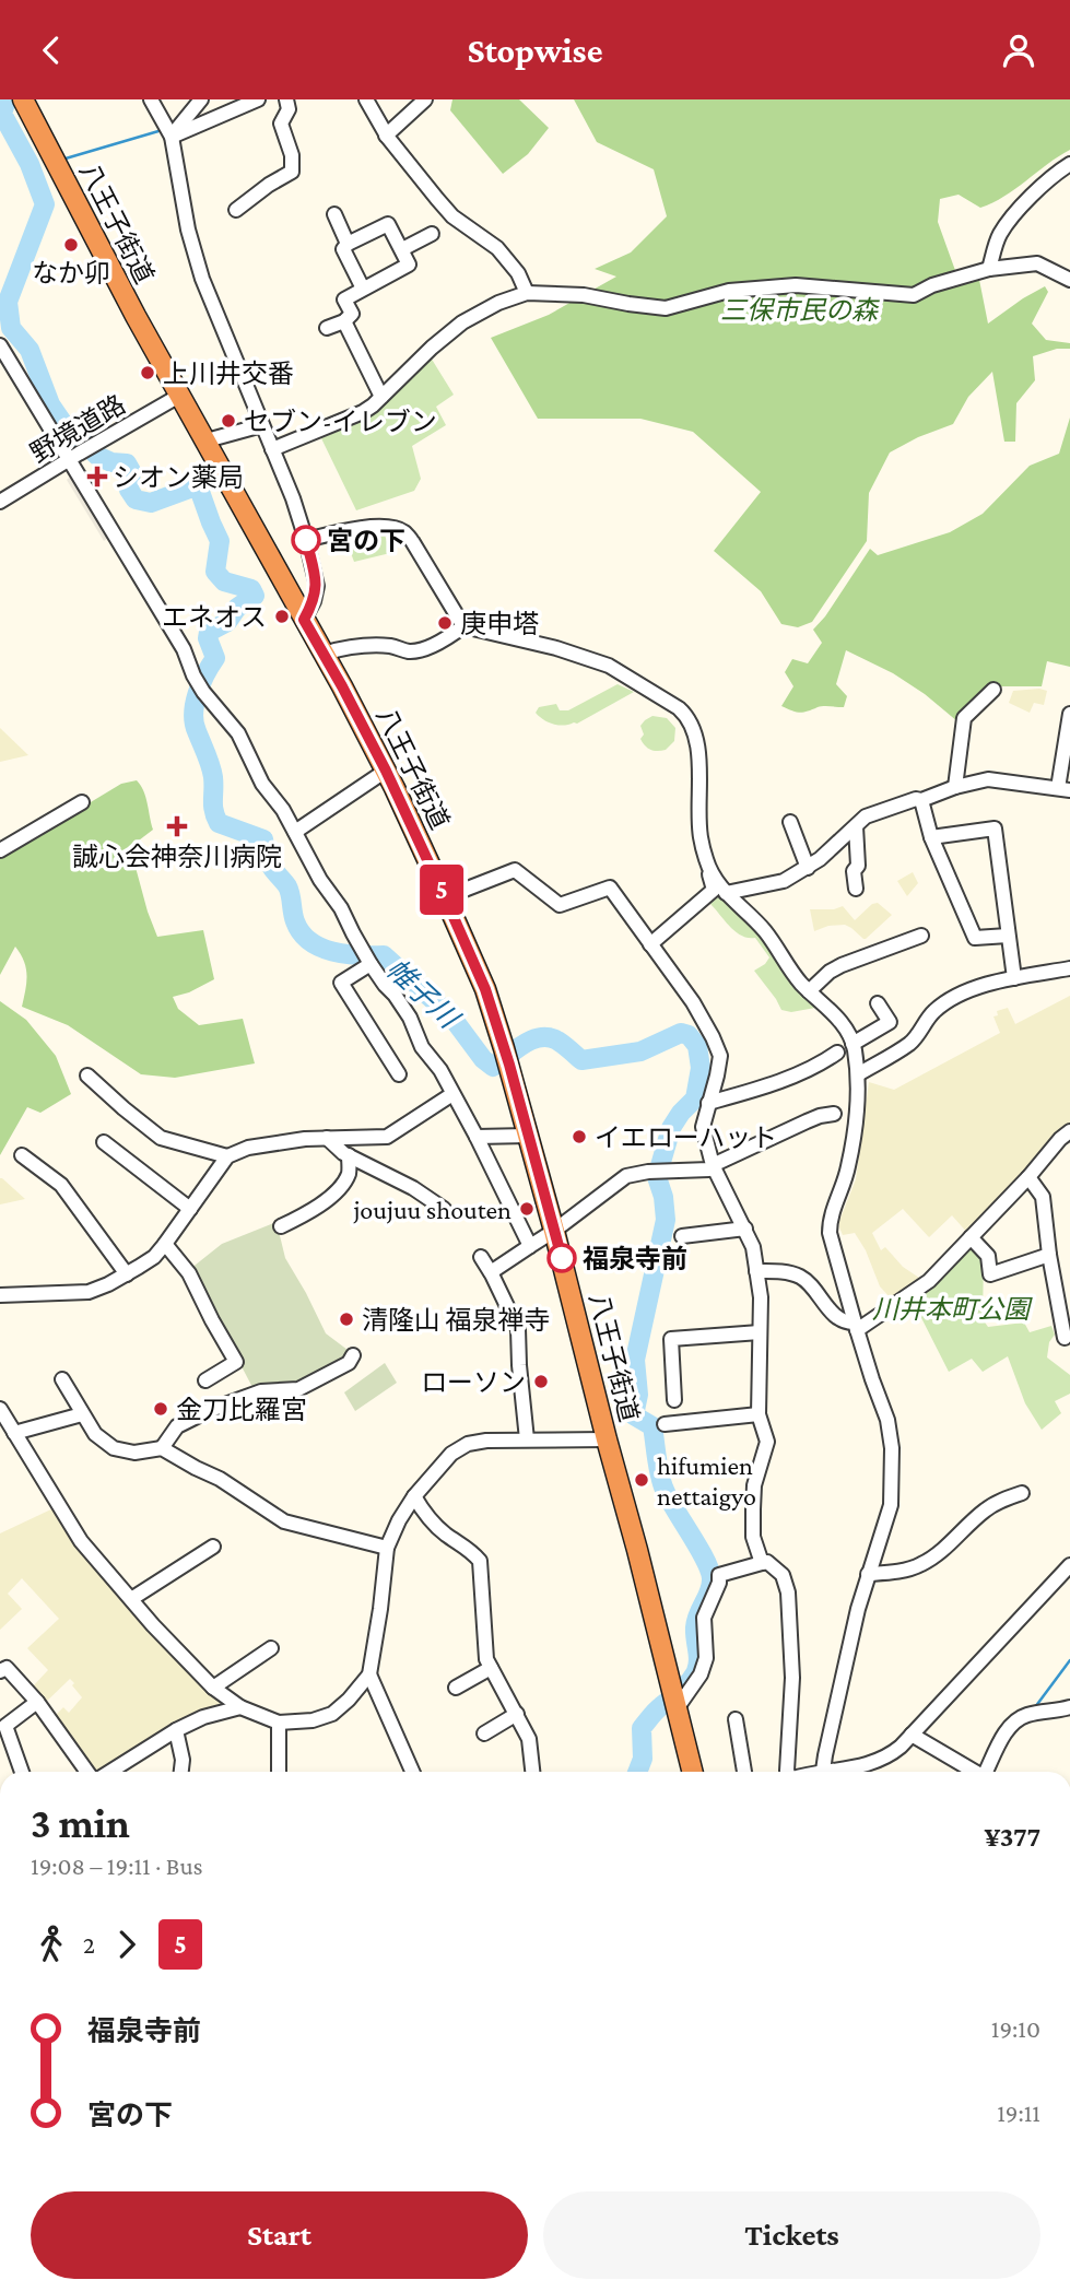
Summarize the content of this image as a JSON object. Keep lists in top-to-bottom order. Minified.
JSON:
{"streets":{"highway":["八王子街道"],"street":["野境道路"]},"crossings":[["八王子街道","野境道路"]],"water":["帷子川"],"parks":["三保市民の森","川井本町公園"],"places":{"other":["なか卯","上川井交番","セブン-イレブン","宮の下","エネオス","庚申塔","イエローハット","joujuu shouten","福泉寺前","清隆山 福泉禅寺","ローソン","金刀比羅宮","hifumien nettaigyo"],"health":["シオン薬局","誠心会神奈川病院"]},"lines":["bus line 5"],"page":{"header":"Stopwise","on_map":"5","heading":["3 min","19:08 – 19:11 · Bus","¥377"],"legs":["2","5"],"list":[{"name":"福泉寺前","value":"19:10"},{"name":"宮の下","value":"19:11"}],"buttons":["Start","Tickets"]}}
